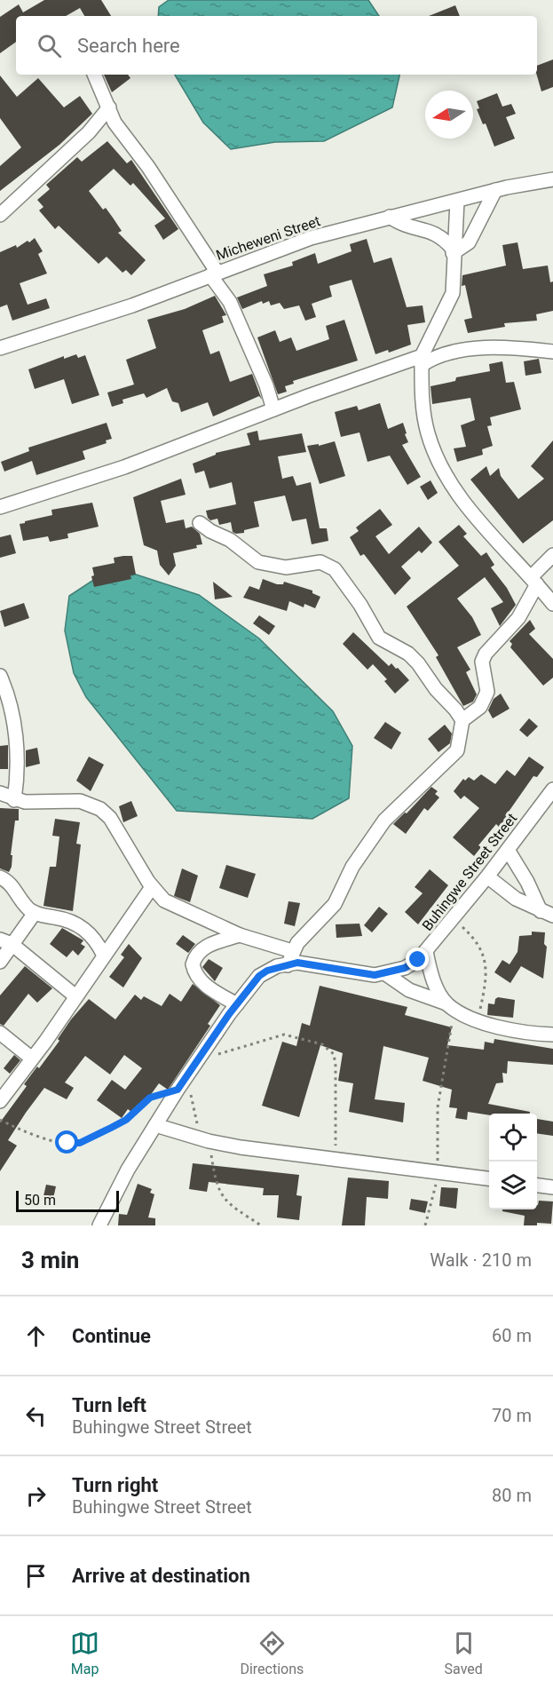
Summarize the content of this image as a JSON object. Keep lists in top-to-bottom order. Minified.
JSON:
{"streets":{"street":["Micheweni Street","Buhingwe Street Street"]},"scale_bar":"50 m","north":"left","page":{"search":"Search here","scale":"50 m","heading":["3 min","Walk · 210 m"],"list":[["Continue","60 m"],["Turn left","Buhingwe Street Street","70 m"],["Turn right","Buhingwe Street Street","80 m"],"Arrive at destination"],"nav":["Map","Directions","Saved"]}}
